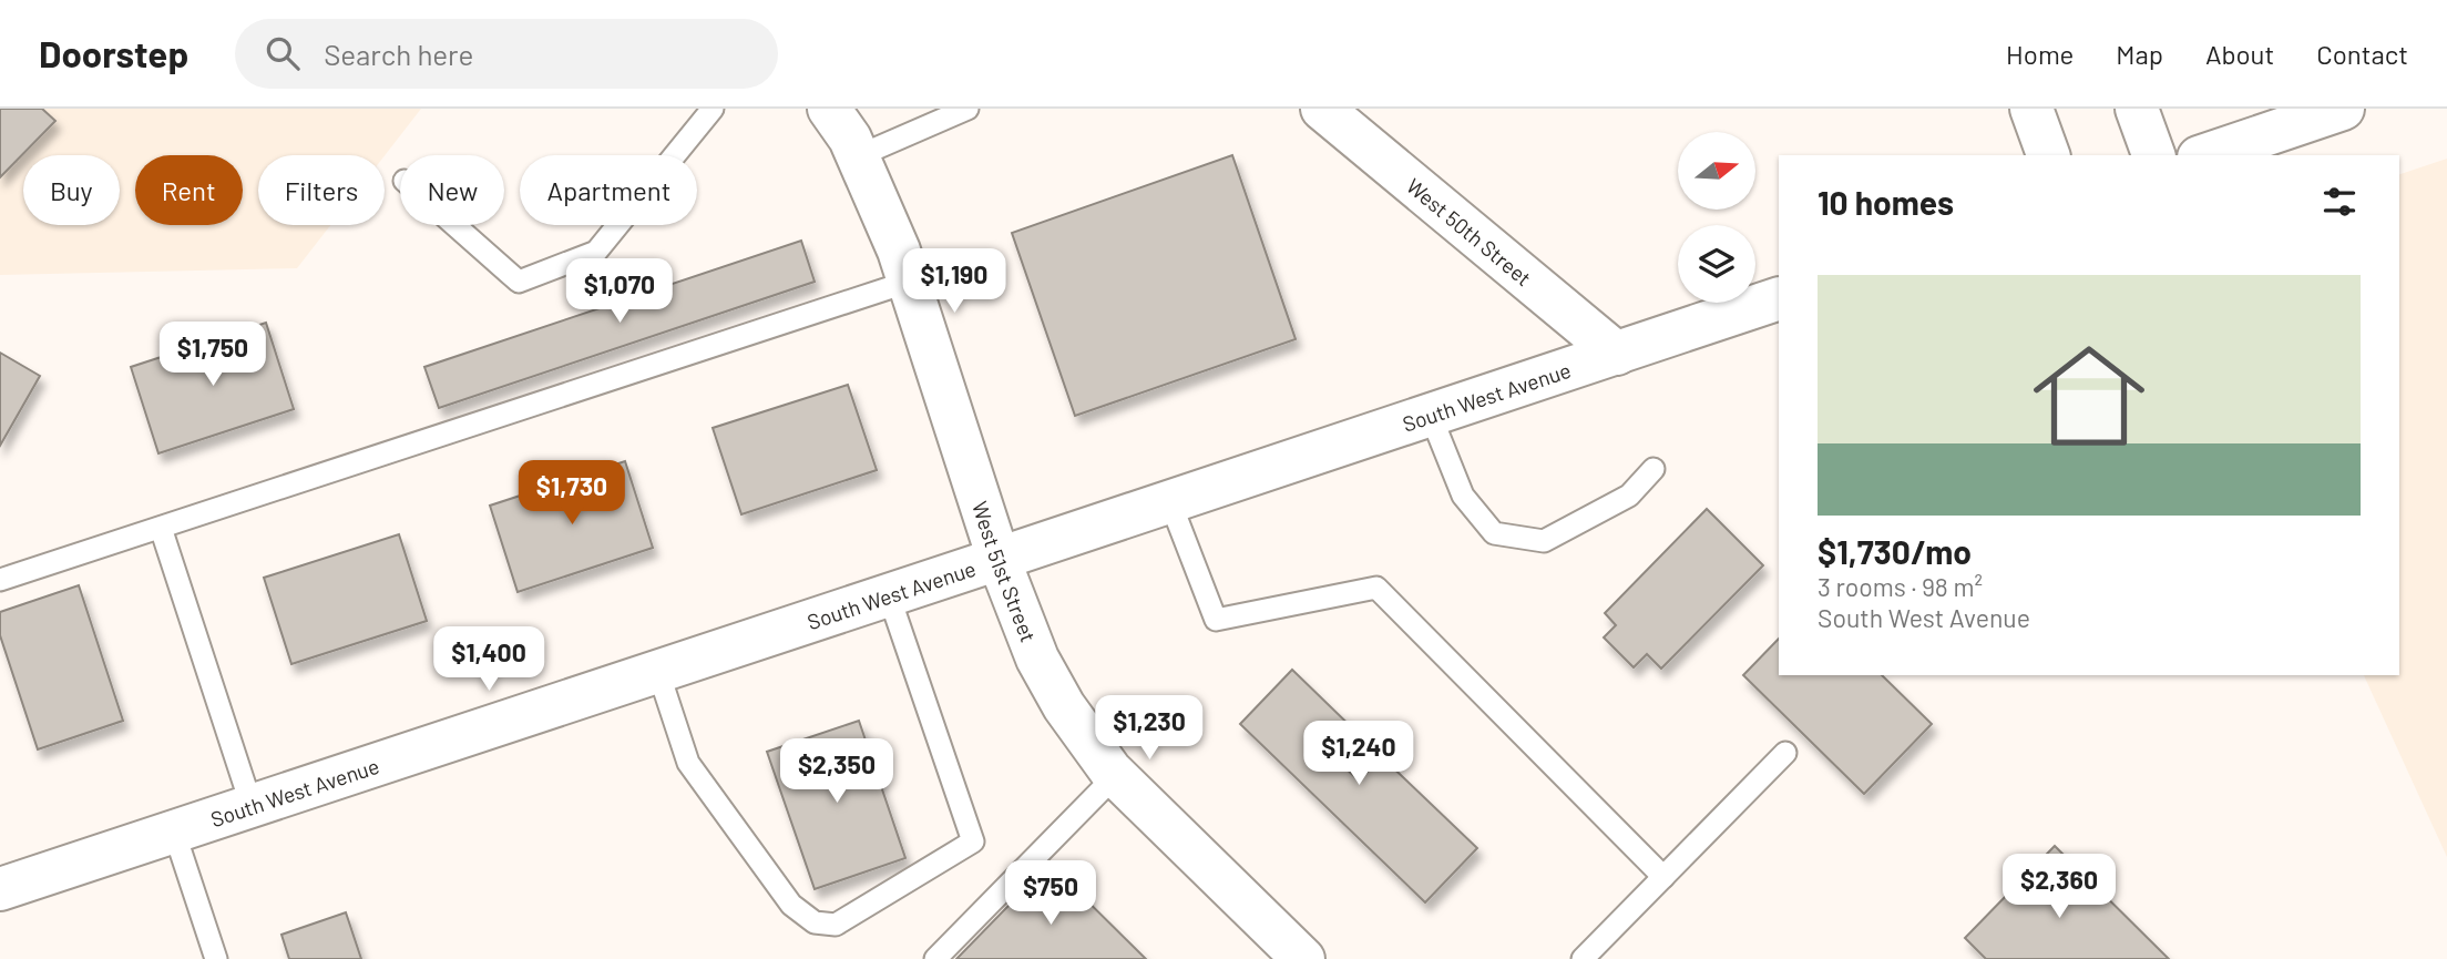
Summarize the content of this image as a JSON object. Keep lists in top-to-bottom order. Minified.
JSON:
{"streets":{"street":["West 50th Street","South West Avenue","West 51st Street"]},"crossings":[["West 50th Street","South West Avenue"],["South West Avenue","West 51st Street"]],"north":"right","page":{"header":"Doorstep","search":"Search here","nav":["Home","Map","About","Contact"],"chip":["Buy","Rent","Filters","New","Apartment"],"heading":"10 homes","price":["$1,190","$1,070","$1,750","$1,730","$1,400","$1,230","$1,240","$2,350","$2,360","$750"],"list":[{"name":"$1,730/mo","note":"3 rooms · 98 m² · South West Avenue"}]}}
